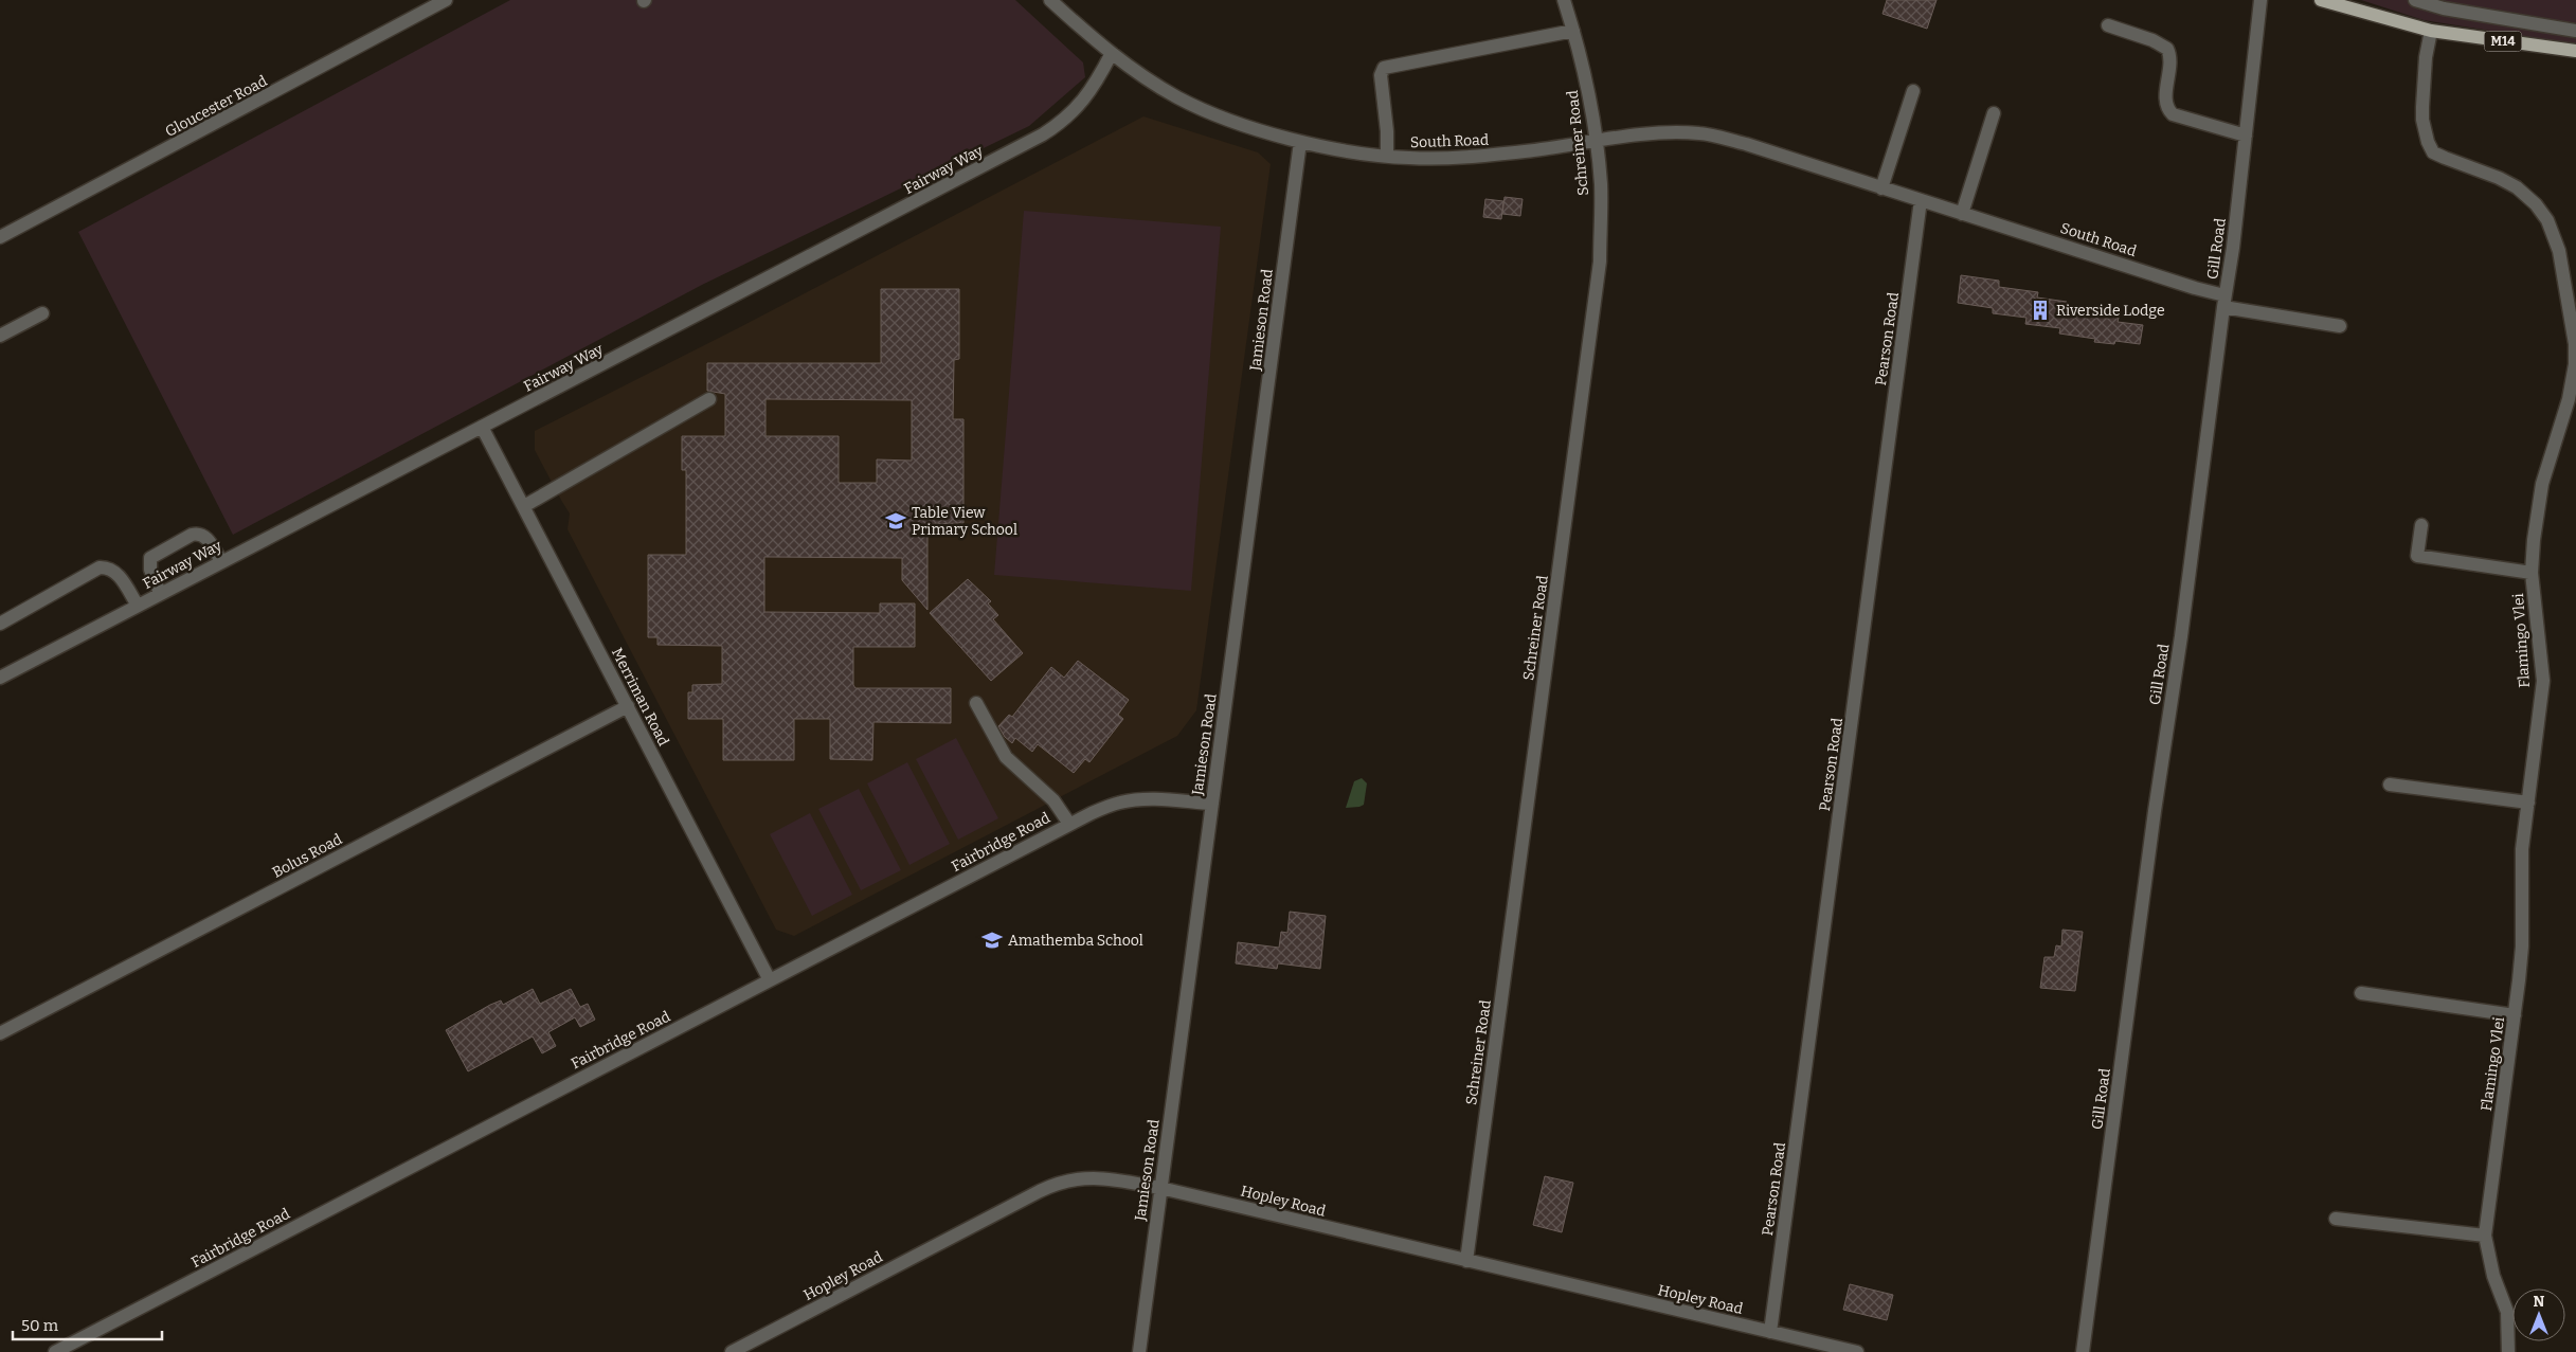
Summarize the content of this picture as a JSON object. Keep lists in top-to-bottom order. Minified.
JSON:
{"streets":{"main road":["M14"],"street":["Gloucester Road","South Road","Schreiner Road","Fairway Way","Gill Road","Jamieson Road","Pearson Road","Flamingo Vlei","Merriman Road","Fairbridge Road","Bolus Road","Hopley Road"]},"crossings":[["M14","Flamingo Vlei"],["South Road","Schreiner Road"],["South Road","Fairway Way"],["South Road","Gill Road"],["South Road","Jamieson Road"],["South Road","Pearson Road"],["Schreiner Road","Hopley Road"],["Fairway Way","Merriman Road"],["Jamieson Road","Fairbridge Road"],["Jamieson Road","Hopley Road"],["Pearson Road","Hopley Road"],["Merriman Road","Fairbridge Road"],["Merriman Road","Bolus Road"]],"places":{"building":["Riverside Lodge"],"school or university":["Table View Primary School","Amathemba School"]},"scale_bar":"50 m","north":"top"}
